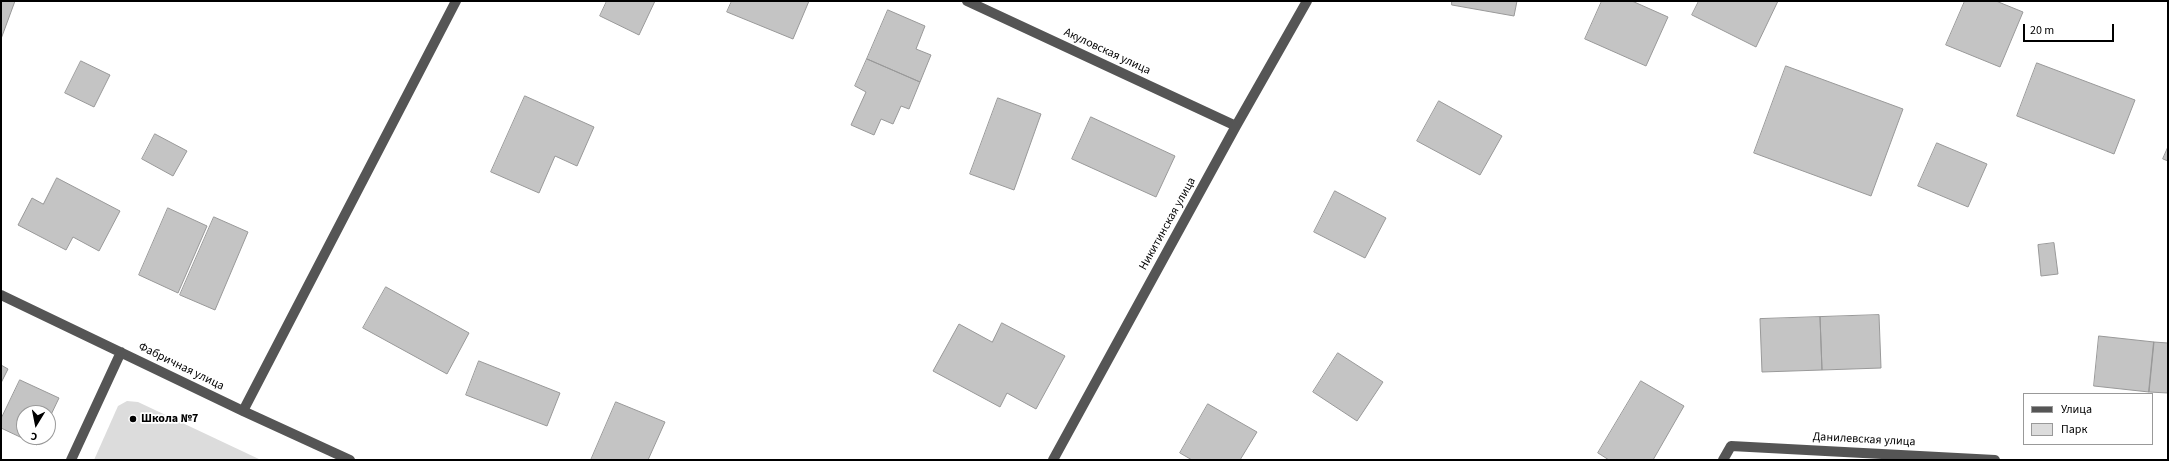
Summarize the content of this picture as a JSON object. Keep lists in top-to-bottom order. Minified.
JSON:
{"streets":{"street":["Акуловская улица","Никитинская улица","Фабричная улица","Данилевская улица"]},"crossings":[["Акуловская улица","Никитинская улица"]],"places":["Школа №7"],"legend":["Улица","Парк"],"scale_bar":"20 m","north":"bottom"}
